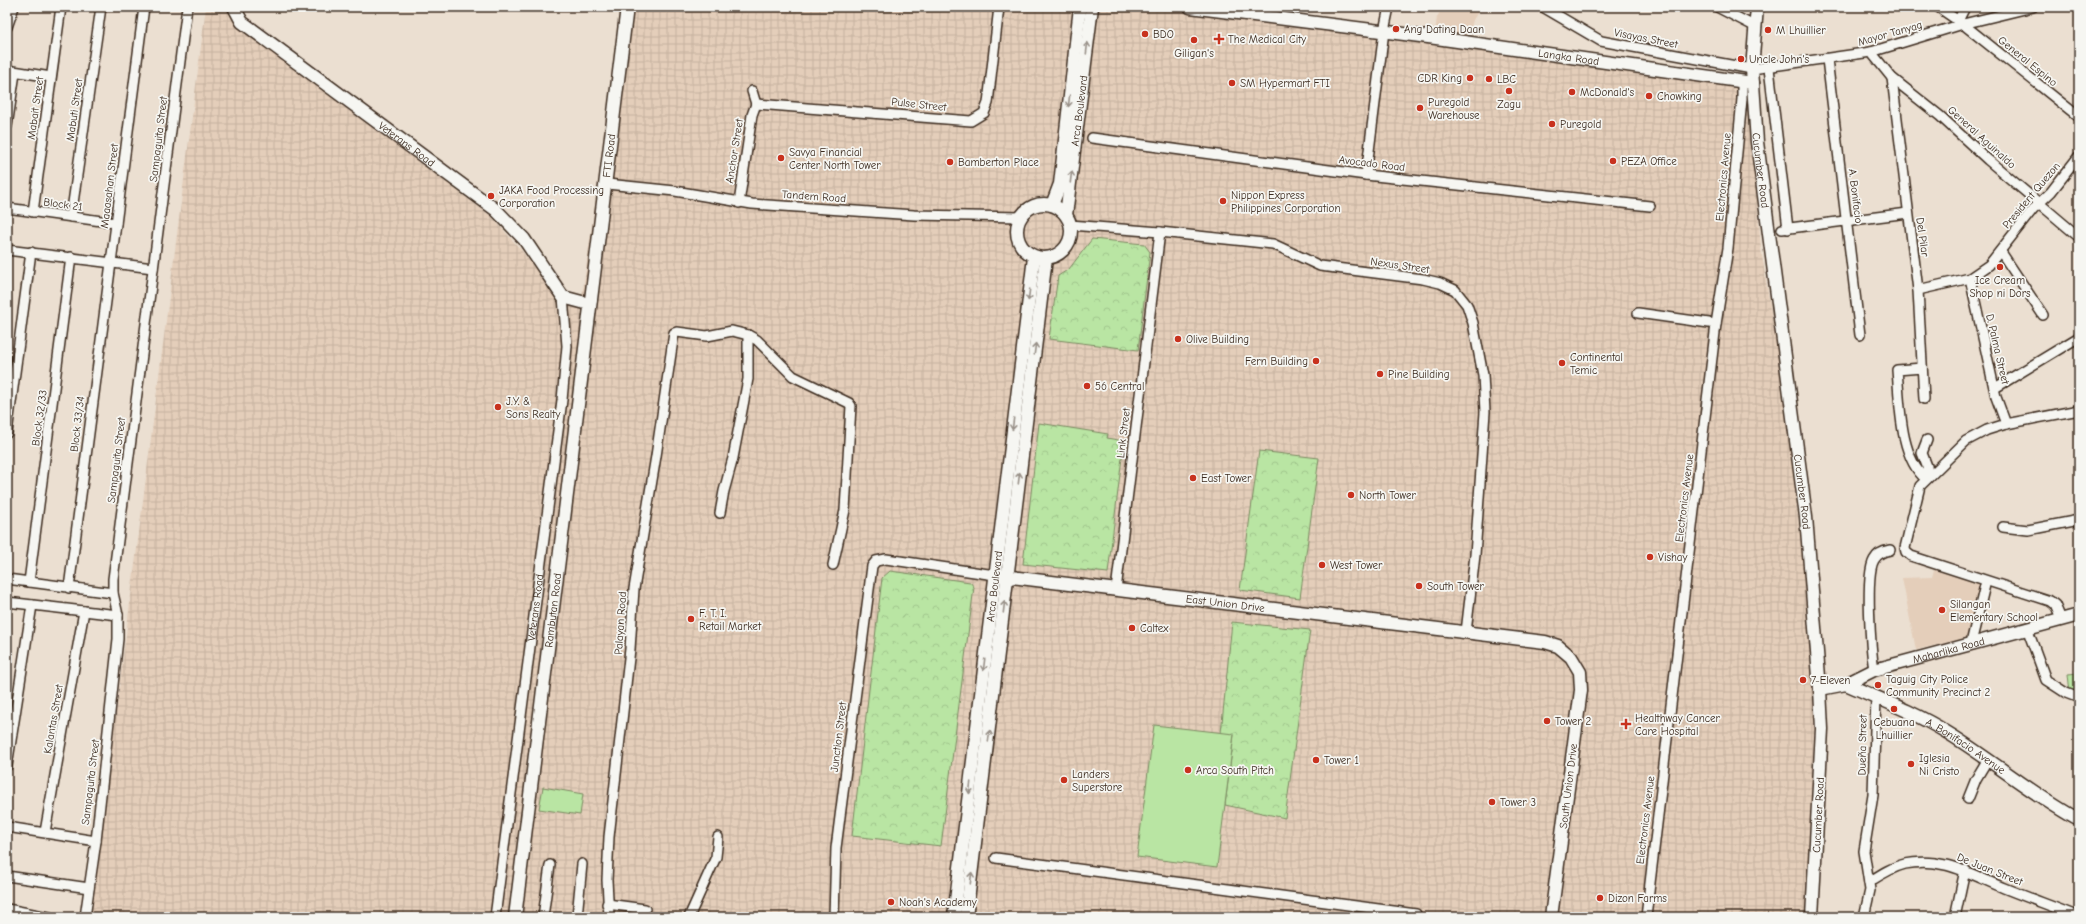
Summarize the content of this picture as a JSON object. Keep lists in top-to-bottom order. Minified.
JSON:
{"streets":{"street":["Mayor Tanyag","Visayas Street","Langka Road","General Espino","Pulse Street","Mabait Street","Mabuti Street","Arca Boulevard","General Aguinaldo","Sampaguita Street","Veterans Road","Anchor Street","FTI Road","Avocado Road","Cucumber Road","Electronics Avenue","Maaasahan Street","President Quezon","Tandem Road","A. Bonifacio","Block 21","Del Pilar","Nexus Street","D. Palma Street","Block 32/33","Block 33/34","Link Street","East Union Drive","Rambutan Road","Palayan Road","Maharlika Road","Kalantas Street","Junction Street","Dueña Street","A. Bonifacio Avenue","South Union Drive","De Juan Street"]},"crossings":[["Mayor Tanyag","Visayas Street"],["Mayor Tanyag","General Espino"],["Mayor Tanyag","General Aguinaldo"],["Mayor Tanyag","Cucumber Road"],["Mayor Tanyag","A. Bonifacio"],["Visayas Street","Cucumber Road"],["Langka Road","Cucumber Road"],["Langka Road","Electronics Avenue"],["Pulse Street","Anchor Street"],["Mabait Street","Block 21"],["Mabuti Street","Block 21"],["Arca Boulevard","Tandem Road"],["Arca Boulevard","Nexus Street"],["Arca Boulevard","East Union Drive"],["General Aguinaldo","President Quezon"],["General Aguinaldo","Del Pilar"],["Anchor Street","Tandem Road"],["FTI Road","Tandem Road"],["FTI Road","Rambutan Road"],["Cucumber Road","Electronics Avenue"],["Cucumber Road","Maharlika Road"],["Maaasahan Street","Block 21"],["Maaasahan Street","Block 33/34"],["President Quezon","Del Pilar"],["President Quezon","D. Palma Street"],["Tandem Road","Nexus Street"],["Nexus Street","Link Street"],["Nexus Street","East Union Drive"],["Link Street","East Union Drive"],["East Union Drive","Junction Street"],["East Union Drive","South Union Drive"],["Maharlika Road","A. Bonifacio Avenue"],["Dueña Street","A. Bonifacio Avenue"],["Dueña Street","De Juan Street"]],"places":{"other":["Ang Dating Daan","M Lhuillier","BDO","Giligan's","Uncle John's","CDR King","LBC","SM Hypermart FTI","Zagu","McDonald's","Chowking","Puregold Warehouse","Puregold","Savya Financial Center North Tower","PEZA Office","Bamberton Place","JAKA Food Processing Corporation","Nippon Express Philippines Corporation","Ice Cream Shop ni Dors","Olive Building","Fern Building","Continental Temic","Pine Building","56 Central","J.Y. & Sons Realty","East Tower","North Tower","Vishay","West Tower","South Tower","Silangan Elementary School","F. T. I. Retail Market","Caltex","7-Eleven","Taguig City Police Community Precinct 2","Cebuana Lhuillier","Tower 2","Tower 1","Iglesia Ni Cristo","Arca South Pitch","Landers Superstore","Tower 3","Dizon Farms","Noah's Academy"],"health":["The Medical City","Healthway Cancer Care Hospital"]}}
